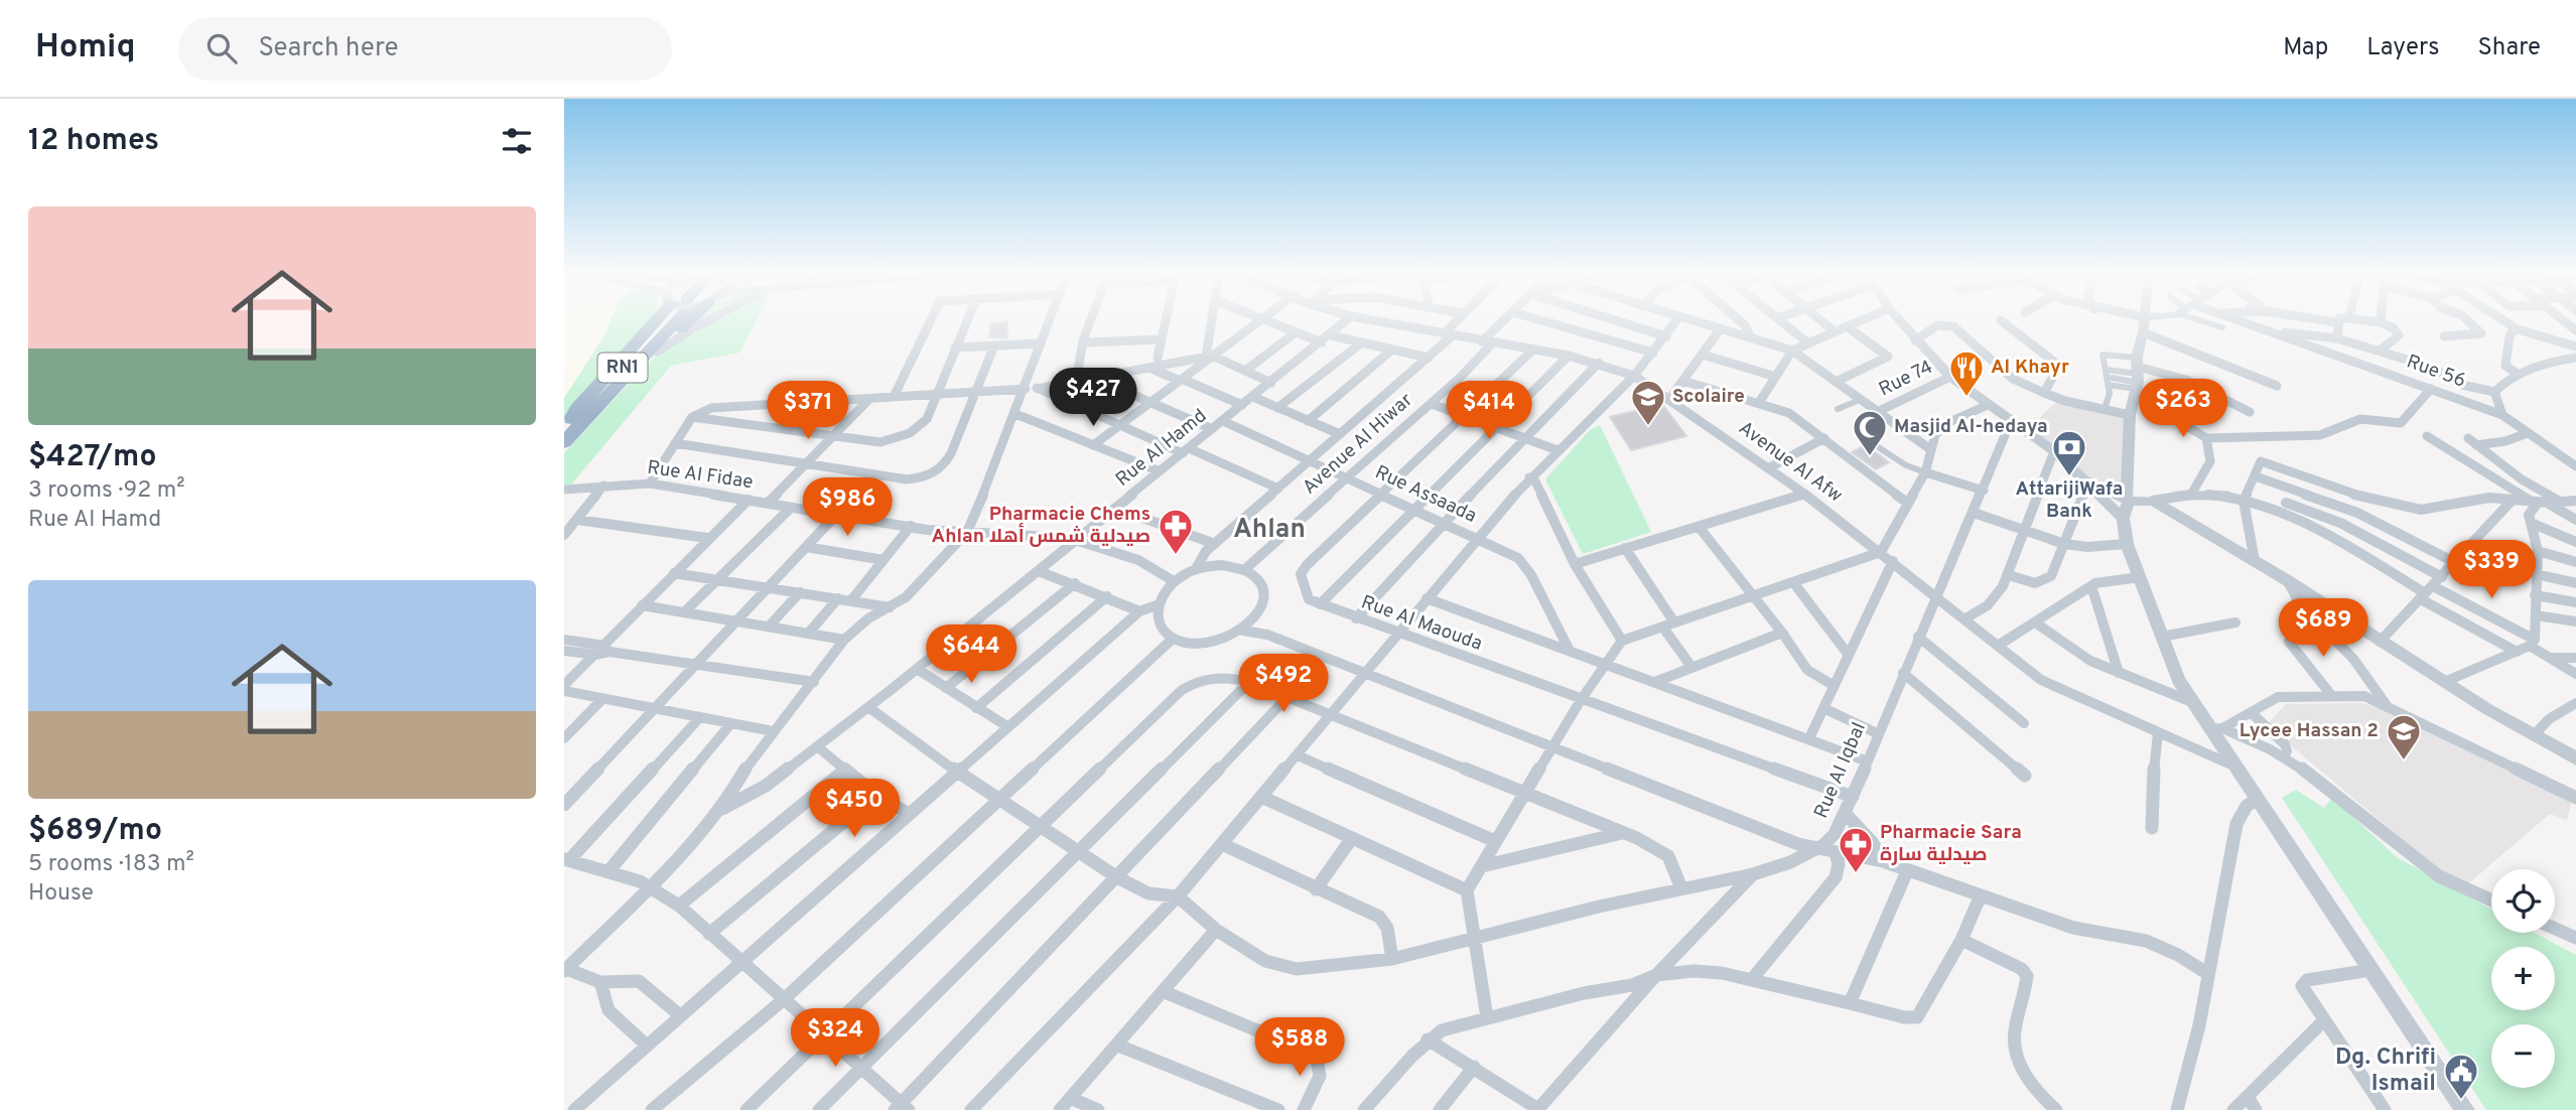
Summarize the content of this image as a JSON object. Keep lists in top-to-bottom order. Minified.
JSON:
{"streets":{"highway":["RN1"],"street":["Rue 56","Rue 74","Avenue Al Hiwar","Rue Al Hamd","Avenue Al Afw","Rue Al Fidae","Rue Assaada","Rue Al Maouda","Rue Al Iqbal"]},"crossings":[["Avenue Al Hiwar","Avenue Al Afw"],["Avenue Al Hiwar","Rue Al Fidae"],["Avenue Al Hiwar","Rue Assaada"],["Rue Al Hamd","Rue Al Fidae"],["Rue Al Hamd","Rue Assaada"],["Avenue Al Afw","Rue Al Iqbal"],["Rue Al Maouda","Rue Al Iqbal"]],"districts":["Ahlan"],"places":{"restaurant":["Al Khayr"],"school or university":["Scolaire","Lycee Hassan 2"],"mosque":["Masjid Al-hedaya"],"bank":["AttarijiWafa Bank"],"pharmacy":["Pharmacie Chems Ahlan صيدلية شمس أهلا","Pharmacie Sara صيدلية سارة"],"public building":["Dg. Chrifi Ismail"]},"page":{"header":"Homiq","search":"Search here","nav":["Map","Layers","Share"],"heading":"12 homes","list":[{"name":"$427/mo","note":"3 rooms · 92 m² · Rue Al Hamd"},{"name":"$689/mo","note":"5 rooms · 183 m² · House"}],"price":["$427","$263","$371","$414","$986","$339","$689","$644","$492","$450","$324","$588"],"map_buttons":["+","−"]}}
